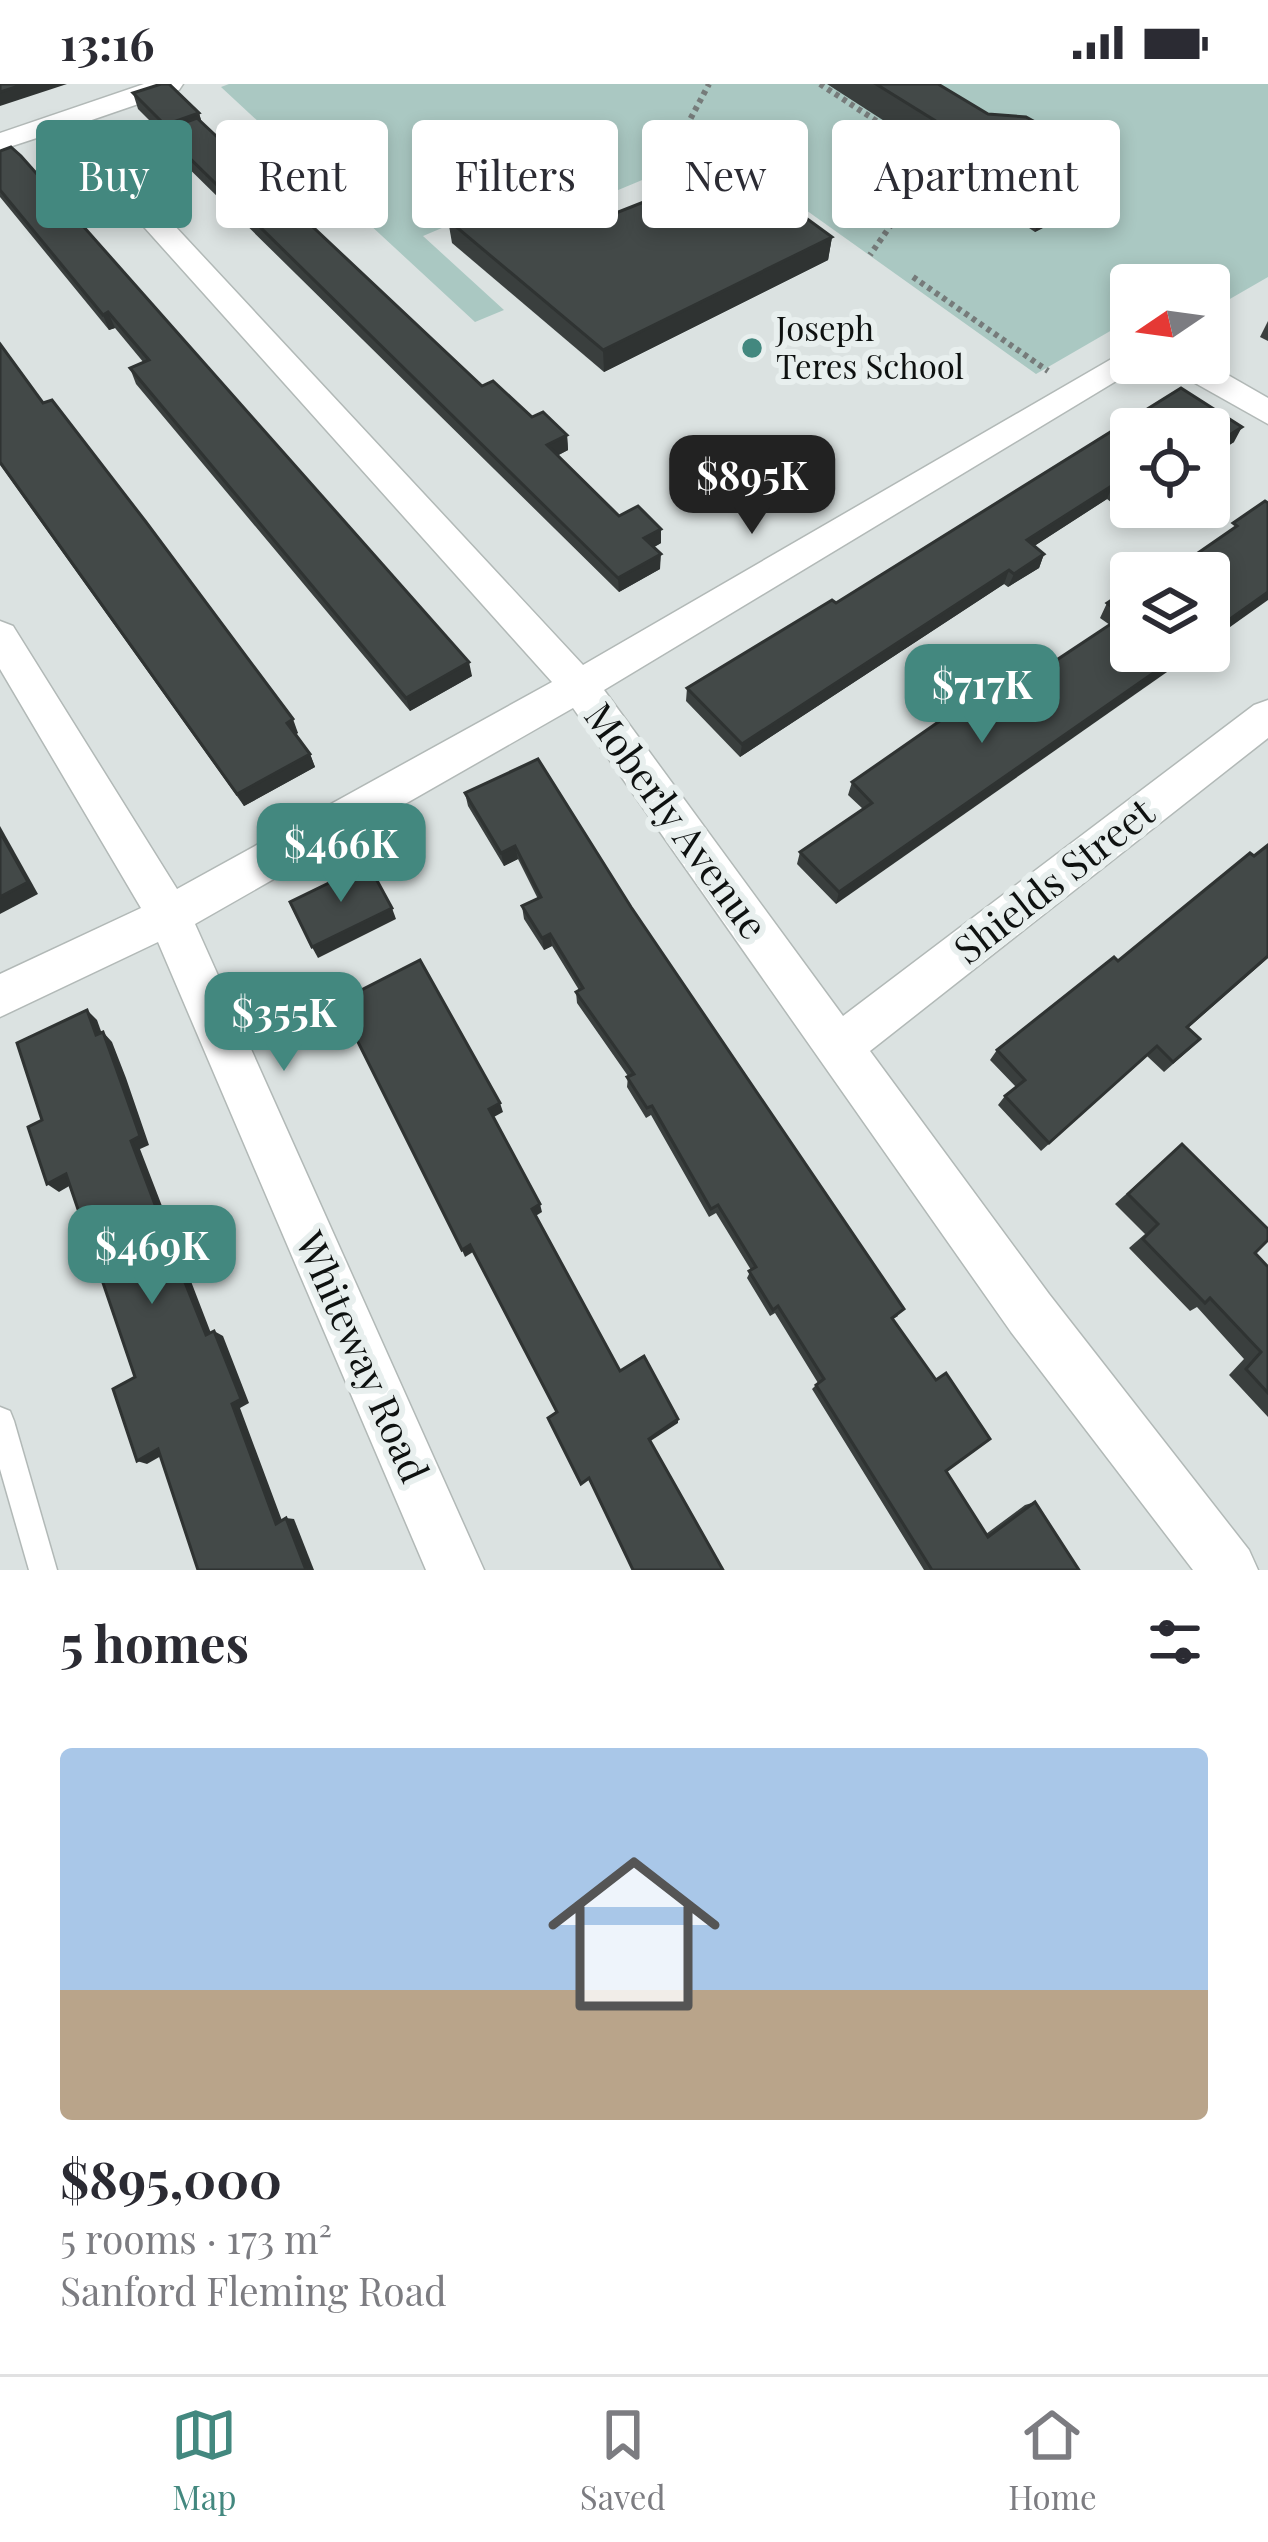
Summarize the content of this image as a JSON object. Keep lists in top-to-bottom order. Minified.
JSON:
{"streets":{"street":["Moberly Avenue","Shields Street","Whiteway Road"]},"crossings":[["Moberly Avenue","Shields Street"]],"places":["Joseph Teres School"],"north":"left","page":{"status":"13:16","chip":["Buy","Rent","Filters","New","Apartment"],"price":["$895K","$717K","$466K","$355K","$469K"],"heading":"5 homes","list":[{"name":"$895,000","note":"5 rooms · 173 m² · Sanford Fleming Road"}],"tabs":["Map","Saved","Home"]}}
